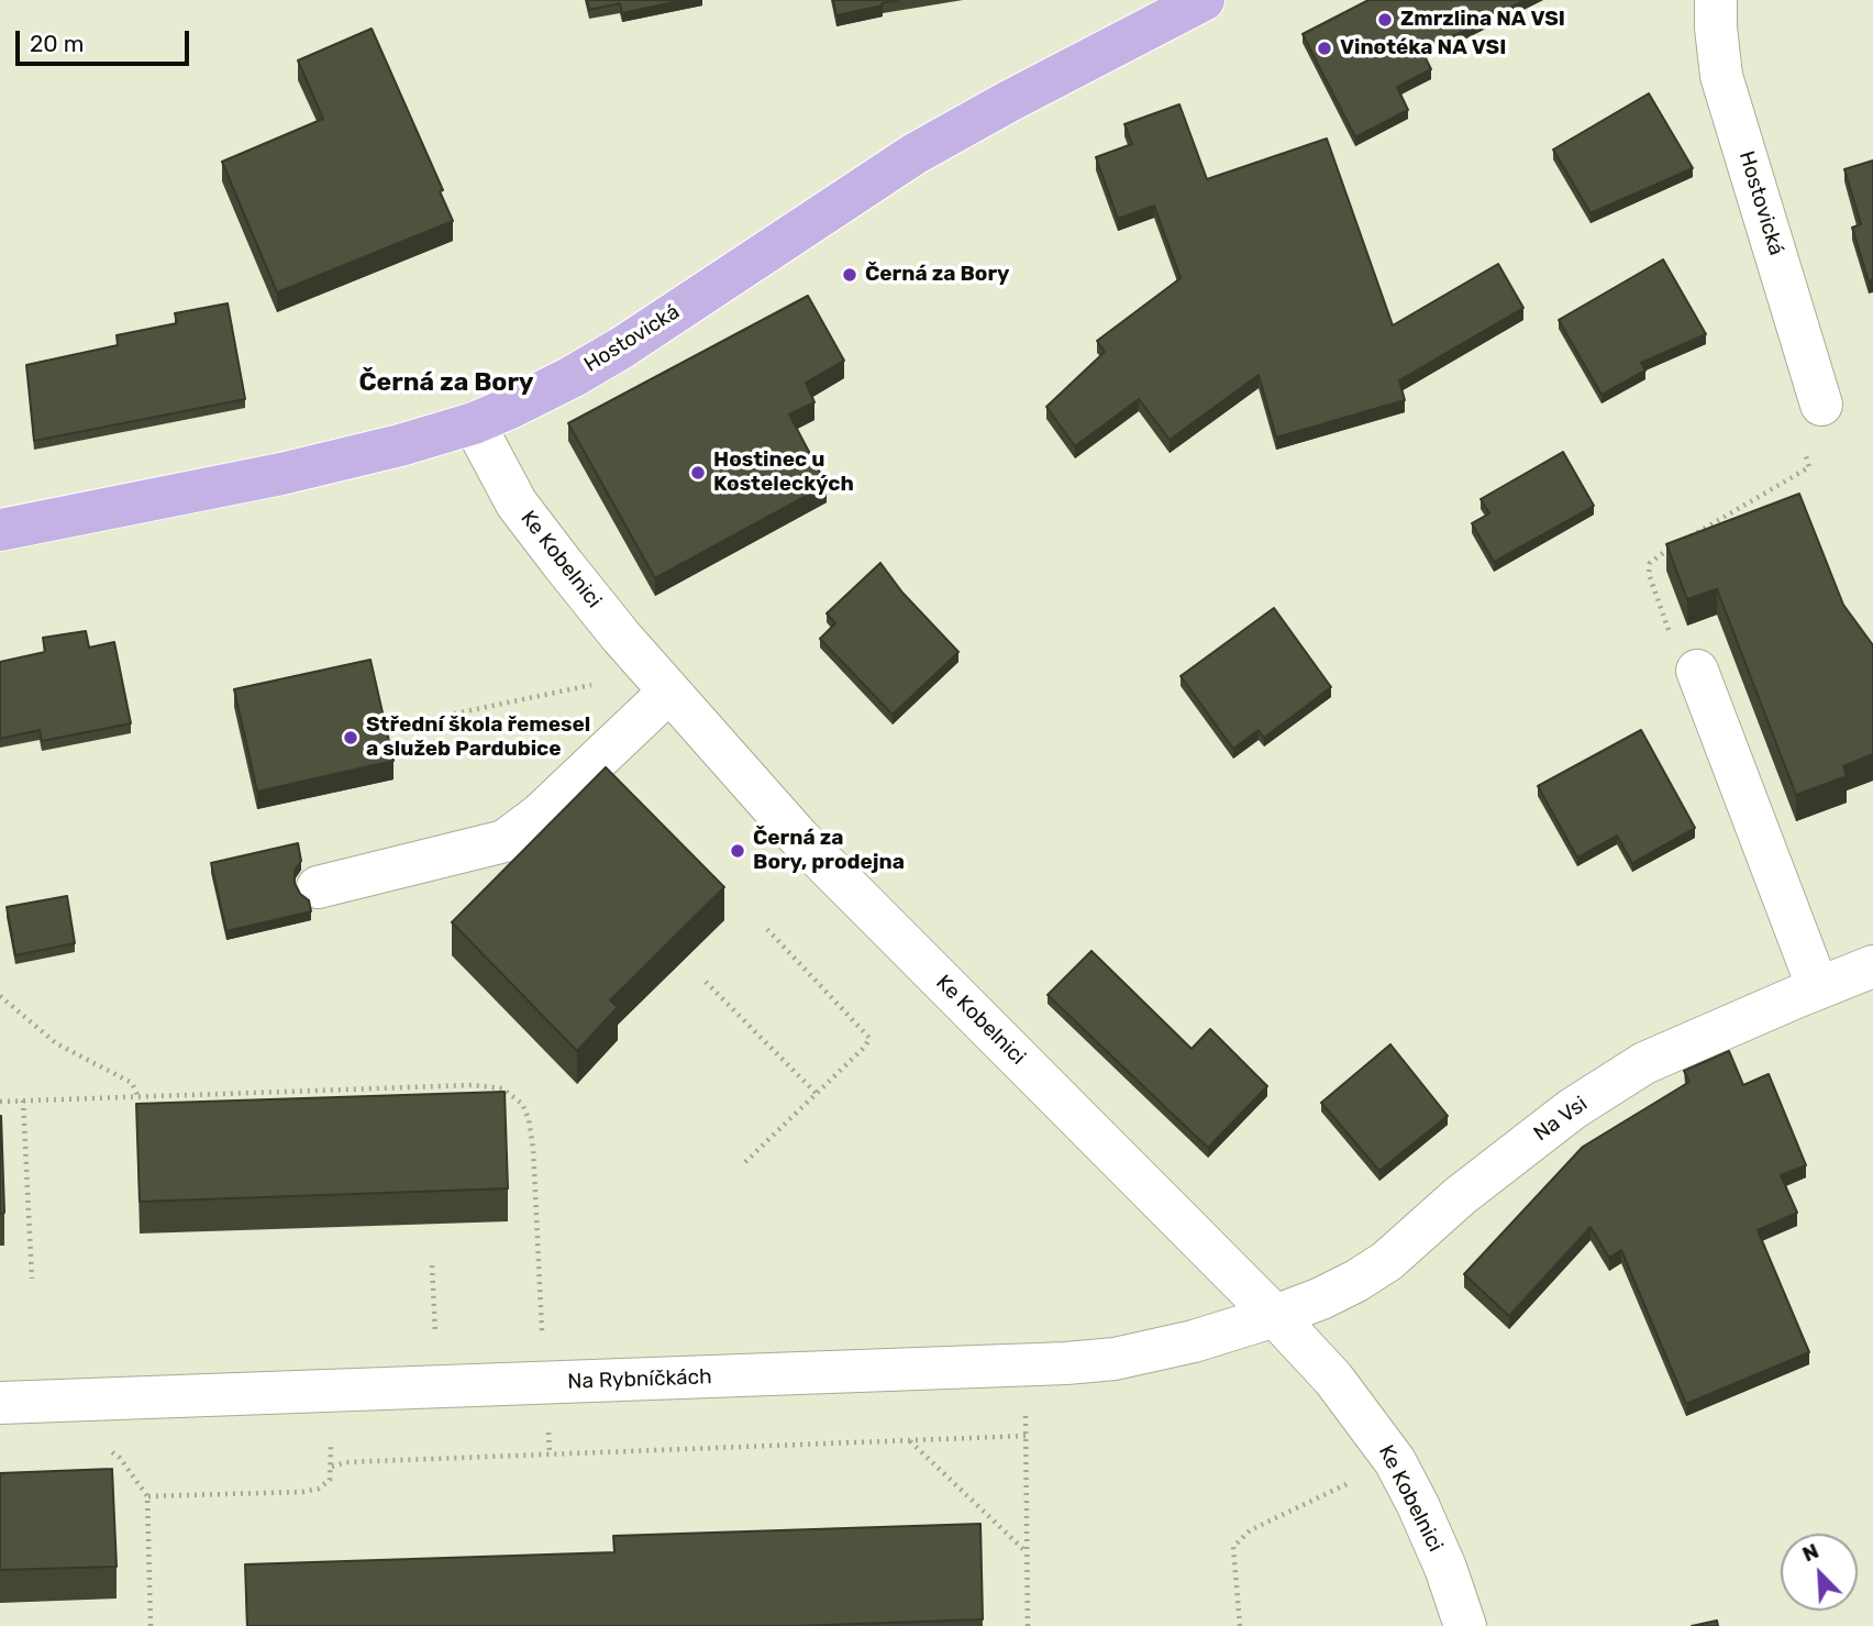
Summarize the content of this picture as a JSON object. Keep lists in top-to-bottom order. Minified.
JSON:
{"streets":{"main road":["Hostovická"],"street":["Ke Kobelnici","Na Vsi","Na Rybníčkách"]},"crossings":[["Hostovická","Ke Kobelnici"],["Ke Kobelnici","Na Vsi"],["Ke Kobelnici","Na Rybníčkách"],["Na Vsi","Na Rybníčkách"]],"districts":["Černá za Bory"],"places":["Zmrzlina NA VSI","Vinotéka NA VSI","Černá za Bory","Hostinec u Kosteleckých","Střední škola řemesel a služeb Pardubice","Černá za Bory, prodejna"],"scale_bar":"20 m","north":"top left"}
